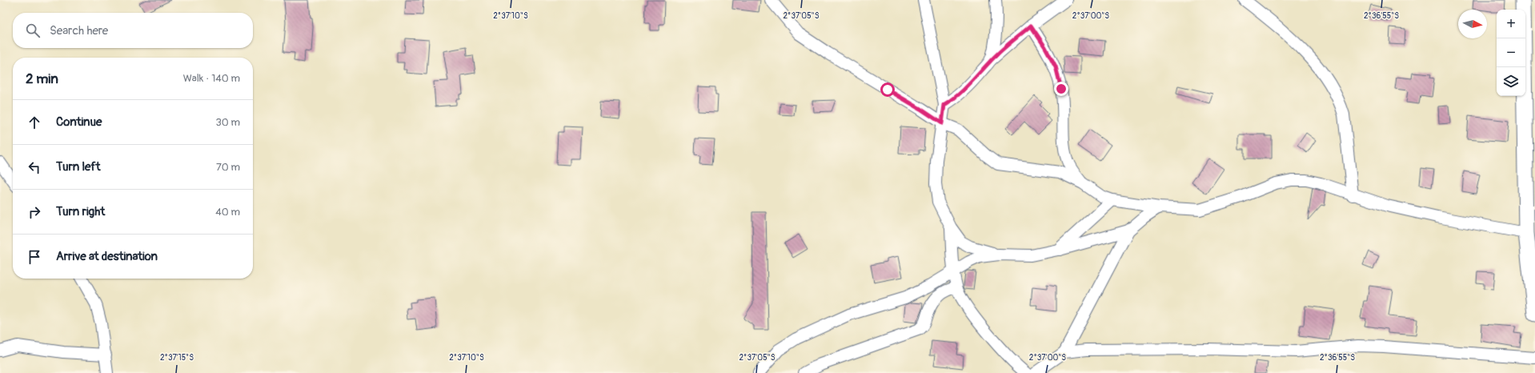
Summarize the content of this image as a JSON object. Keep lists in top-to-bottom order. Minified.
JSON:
{"north":"right","page":{"map_buttons":["+","−"],"search":"Search here","heading":["2 min","Walk · 140 m"],"list":[["Continue","30 m"],["Turn left","70 m"],["Turn right","40 m"],"Arrive at destination"]},"coordinates":["2°37'10\"S","2°37'05\"S","2°37'00\"S","2°36'55\"S","2°37'15\"S"]}
